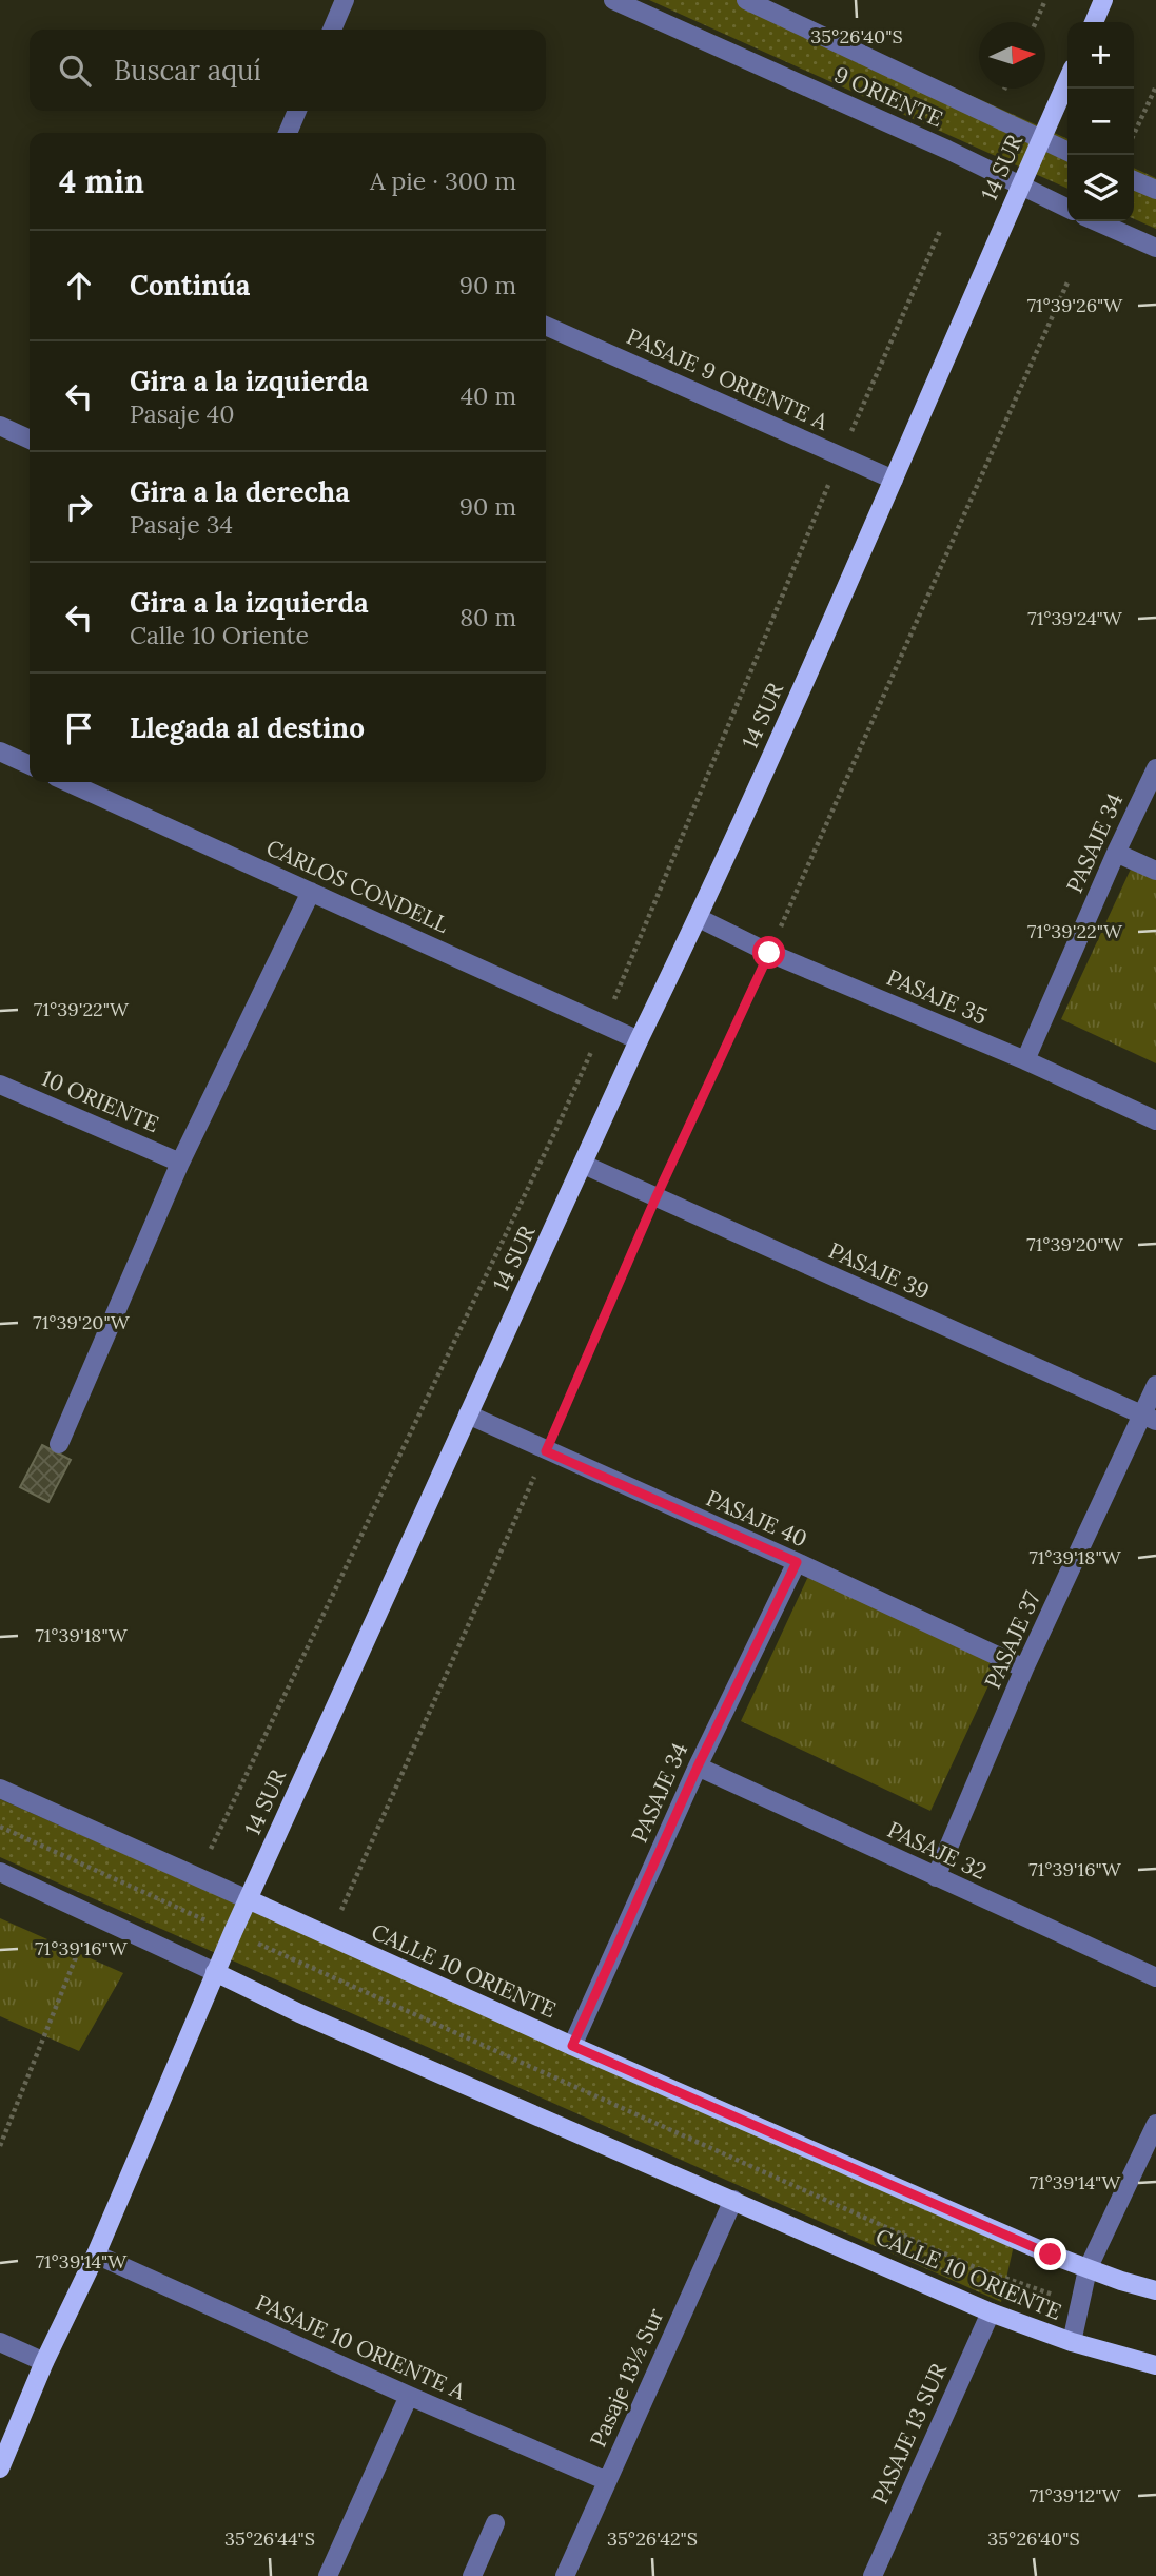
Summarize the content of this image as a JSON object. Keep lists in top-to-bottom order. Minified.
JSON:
{"streets":{"main road":["14 SUR","CALLE 10 ORIENTE"],"street":["9 ORIENTE","PASAJE 9 ORIENTE A","PASAJE 34","CARLOS CONDELL","PASAJE 35","10 ORIENTE","PASAJE 39","PASAJE 40","PASAJE 37","PASAJE 32","PASAJE 10 ORIENTE A","Pasaje 13½ Sur","PASAJE 13 SUR"]},"crossings":[["9 ORIENTE","14 SUR"],["14 SUR","PASAJE 9 ORIENTE A"],["14 SUR","CARLOS CONDELL"],["14 SUR","PASAJE 35"],["14 SUR","PASAJE 39"],["14 SUR","PASAJE 40"],["14 SUR","CALLE 10 ORIENTE"],["14 SUR","PASAJE 10 ORIENTE A"],["PASAJE 34","PASAJE 35"],["PASAJE 34","PASAJE 40"],["PASAJE 34","PASAJE 32"],["PASAJE 34","CALLE 10 ORIENTE"],["PASAJE 39","PASAJE 37"],["PASAJE 40","PASAJE 37"],["PASAJE 37","PASAJE 32"],["CALLE 10 ORIENTE","Pasaje 13½ Sur"],["CALLE 10 ORIENTE","PASAJE 13 SUR"],["PASAJE 10 ORIENTE A","Pasaje 13½ Sur"]],"north":"right","page":{"map_buttons":["+","−"],"search":"Buscar aquí","heading":["4 min","A pie · 300 m"],"list":[["Continúa","90 m"],["Gira a la izquierda","Pasaje 40","40 m"],["Gira a la derecha","Pasaje 34","90 m"],["Gira a la izquierda","Calle 10 Oriente","80 m"],"Llegada al destino"]},"coordinates":["35°26'40\"S","71°39'26\"W","71°39'24\"W","71°39'22\"W","71°39'20\"W","71°39'18\"W","71°39'16\"W","71°39'14\"W","71°39'12\"W","35°26'44\"S","35°26'42\"S"]}
